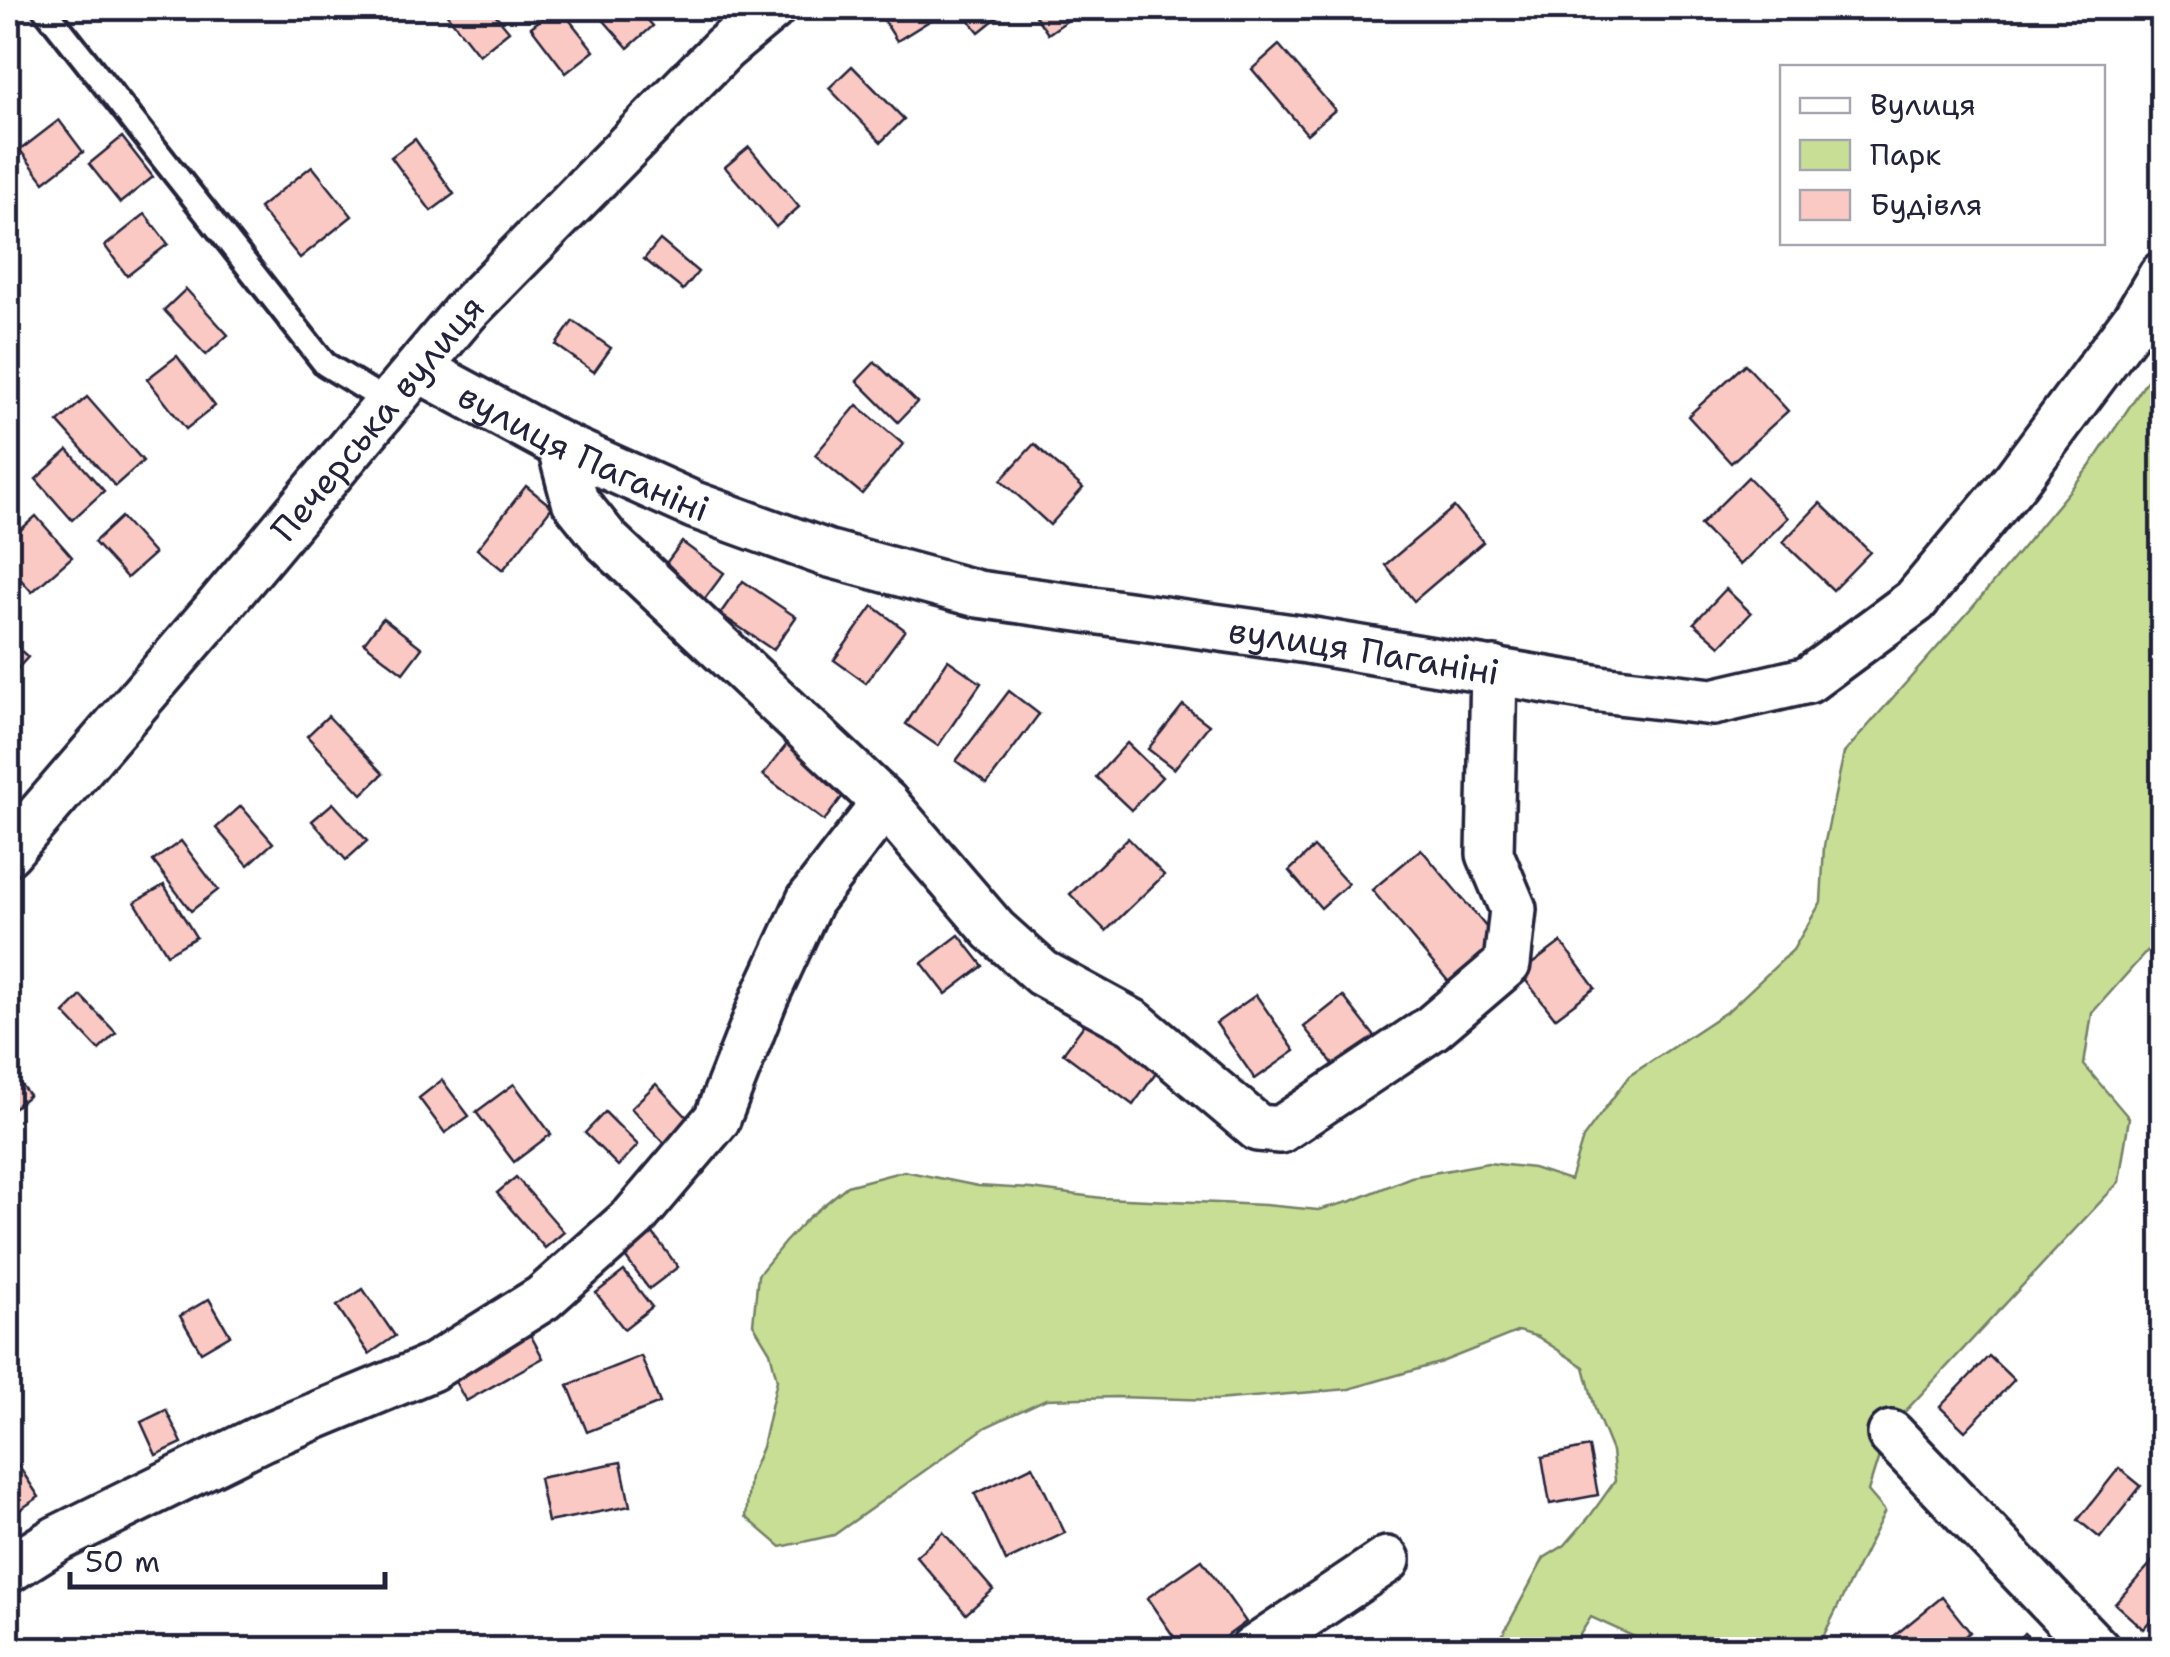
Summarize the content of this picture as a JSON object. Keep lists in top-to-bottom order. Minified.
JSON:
{"streets":{"street":["Печерська вулиця","вулиця Паганіні"]},"crossings":[["Печерська вулиця","вулиця Паганіні"]],"legend":["Вулиця","Парк","Будівля"],"scale_bar":"50 m"}
